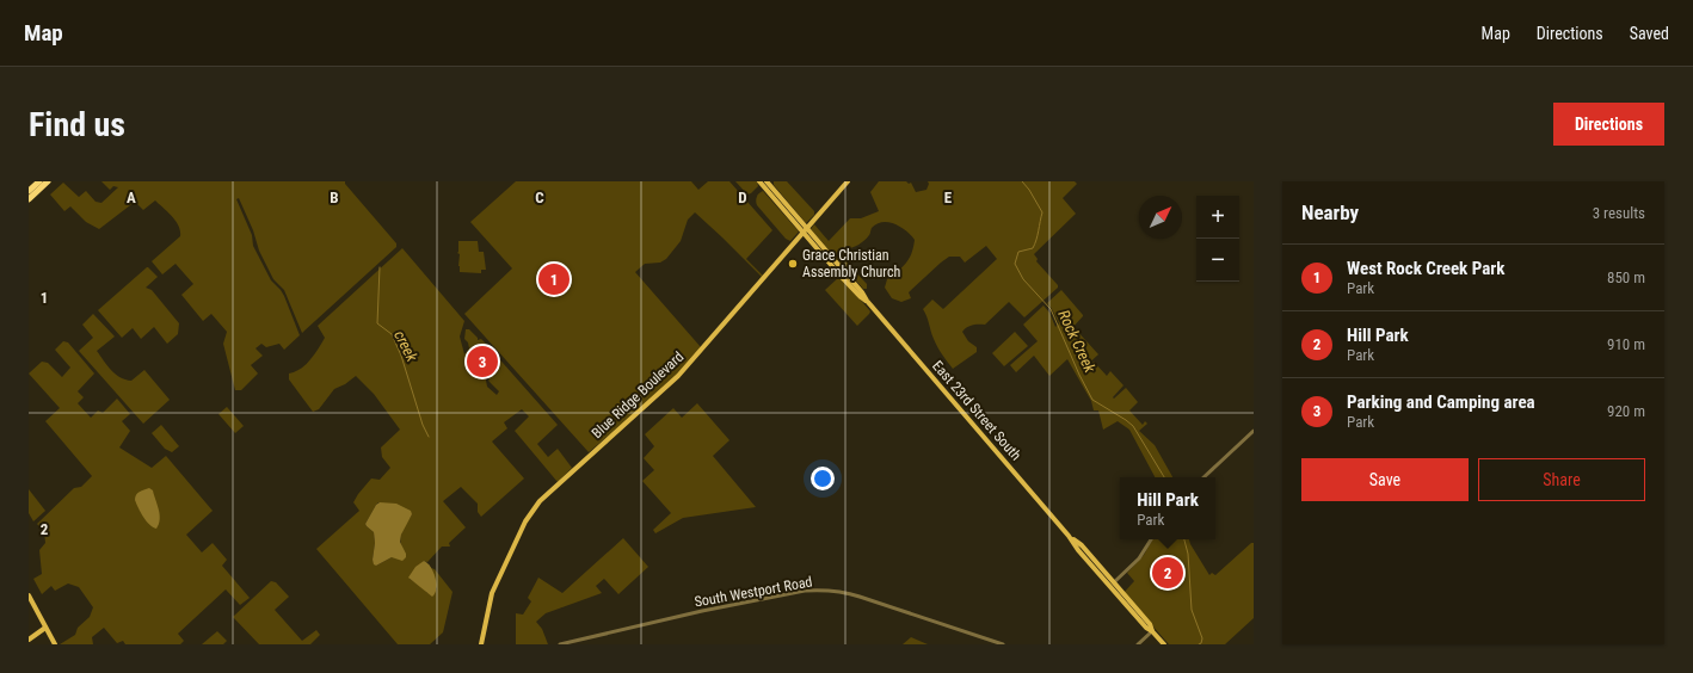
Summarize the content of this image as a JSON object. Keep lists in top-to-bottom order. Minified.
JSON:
{"streets":{"main road":["Blue Ridge Boulevard","East 23rd Street South"],"street":["South Westport Road"]},"water":["Rock Creek","creek"],"places":["Grace Christian Assembly Church"],"north":"top right","page":{"header":"Map","nav":["Map","Directions","Saved"],"buttons":["Directions",["Save","Share"]],"title":"Find us","heading":["Nearby","3 results"],"map_buttons":["+","−"],"list":[{"mark":"1","name":"West Rock Creek Park","note":"Park","value":"850 m"},{"mark":"2","name":"Hill Park","note":"Park","value":"910 m"},{"mark":"3","name":"Parking and Camping area","note":"Park","value":"920 m"}],"pins":["1","3","2"],"popup":["Hill Park","Park"]},"grid":{"columns":["A","B","C","D","E"],"rows":["1","2"]}}
